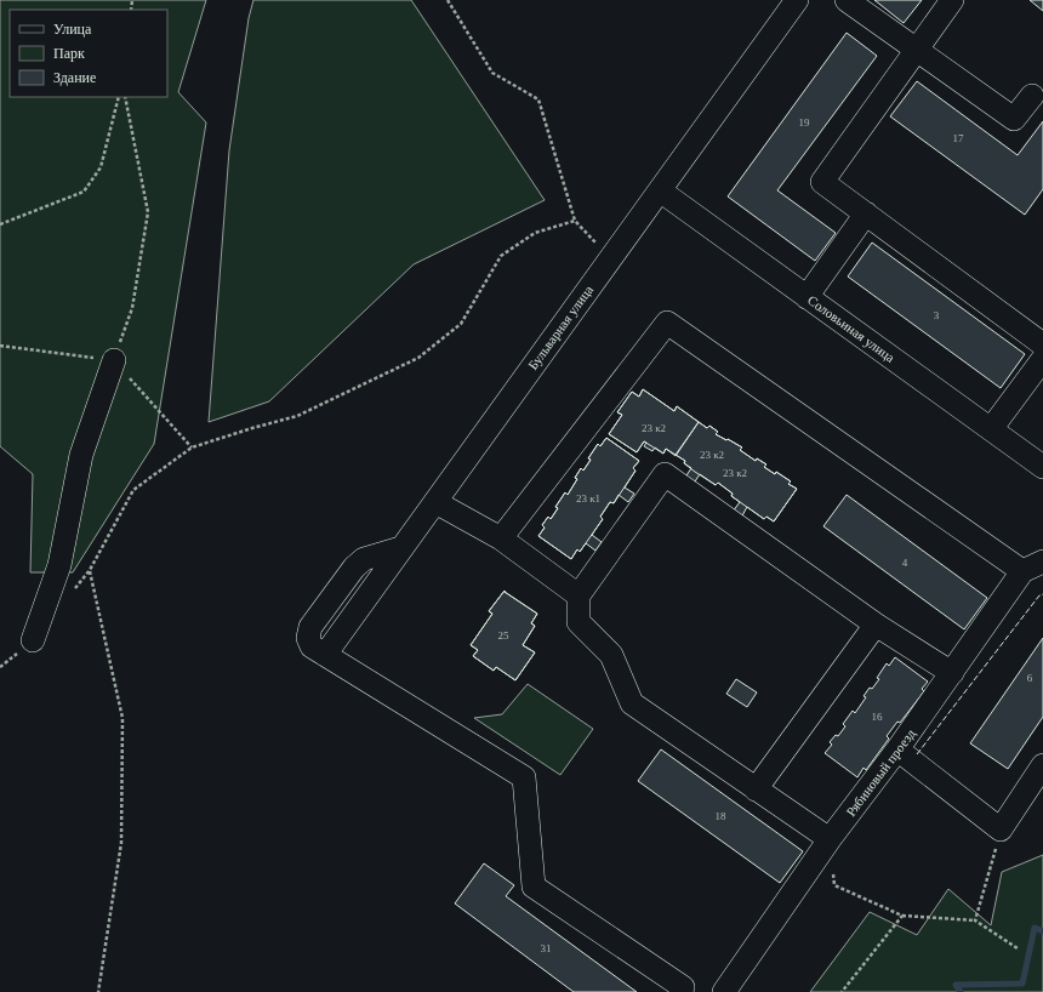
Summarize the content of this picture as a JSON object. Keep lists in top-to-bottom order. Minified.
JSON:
{"streets":{"street":["Бульварная улица","Соловьиная улица","Рябиновый проезд"]},"crossings":[["Бульварная улица","Соловьиная улица"]],"house_numbers":["19","17","3","23 к2","23 к2","23 к2","23 к1","4","25","6","16","18","31"],"legend":["Улица","Парк","Здание"]}
